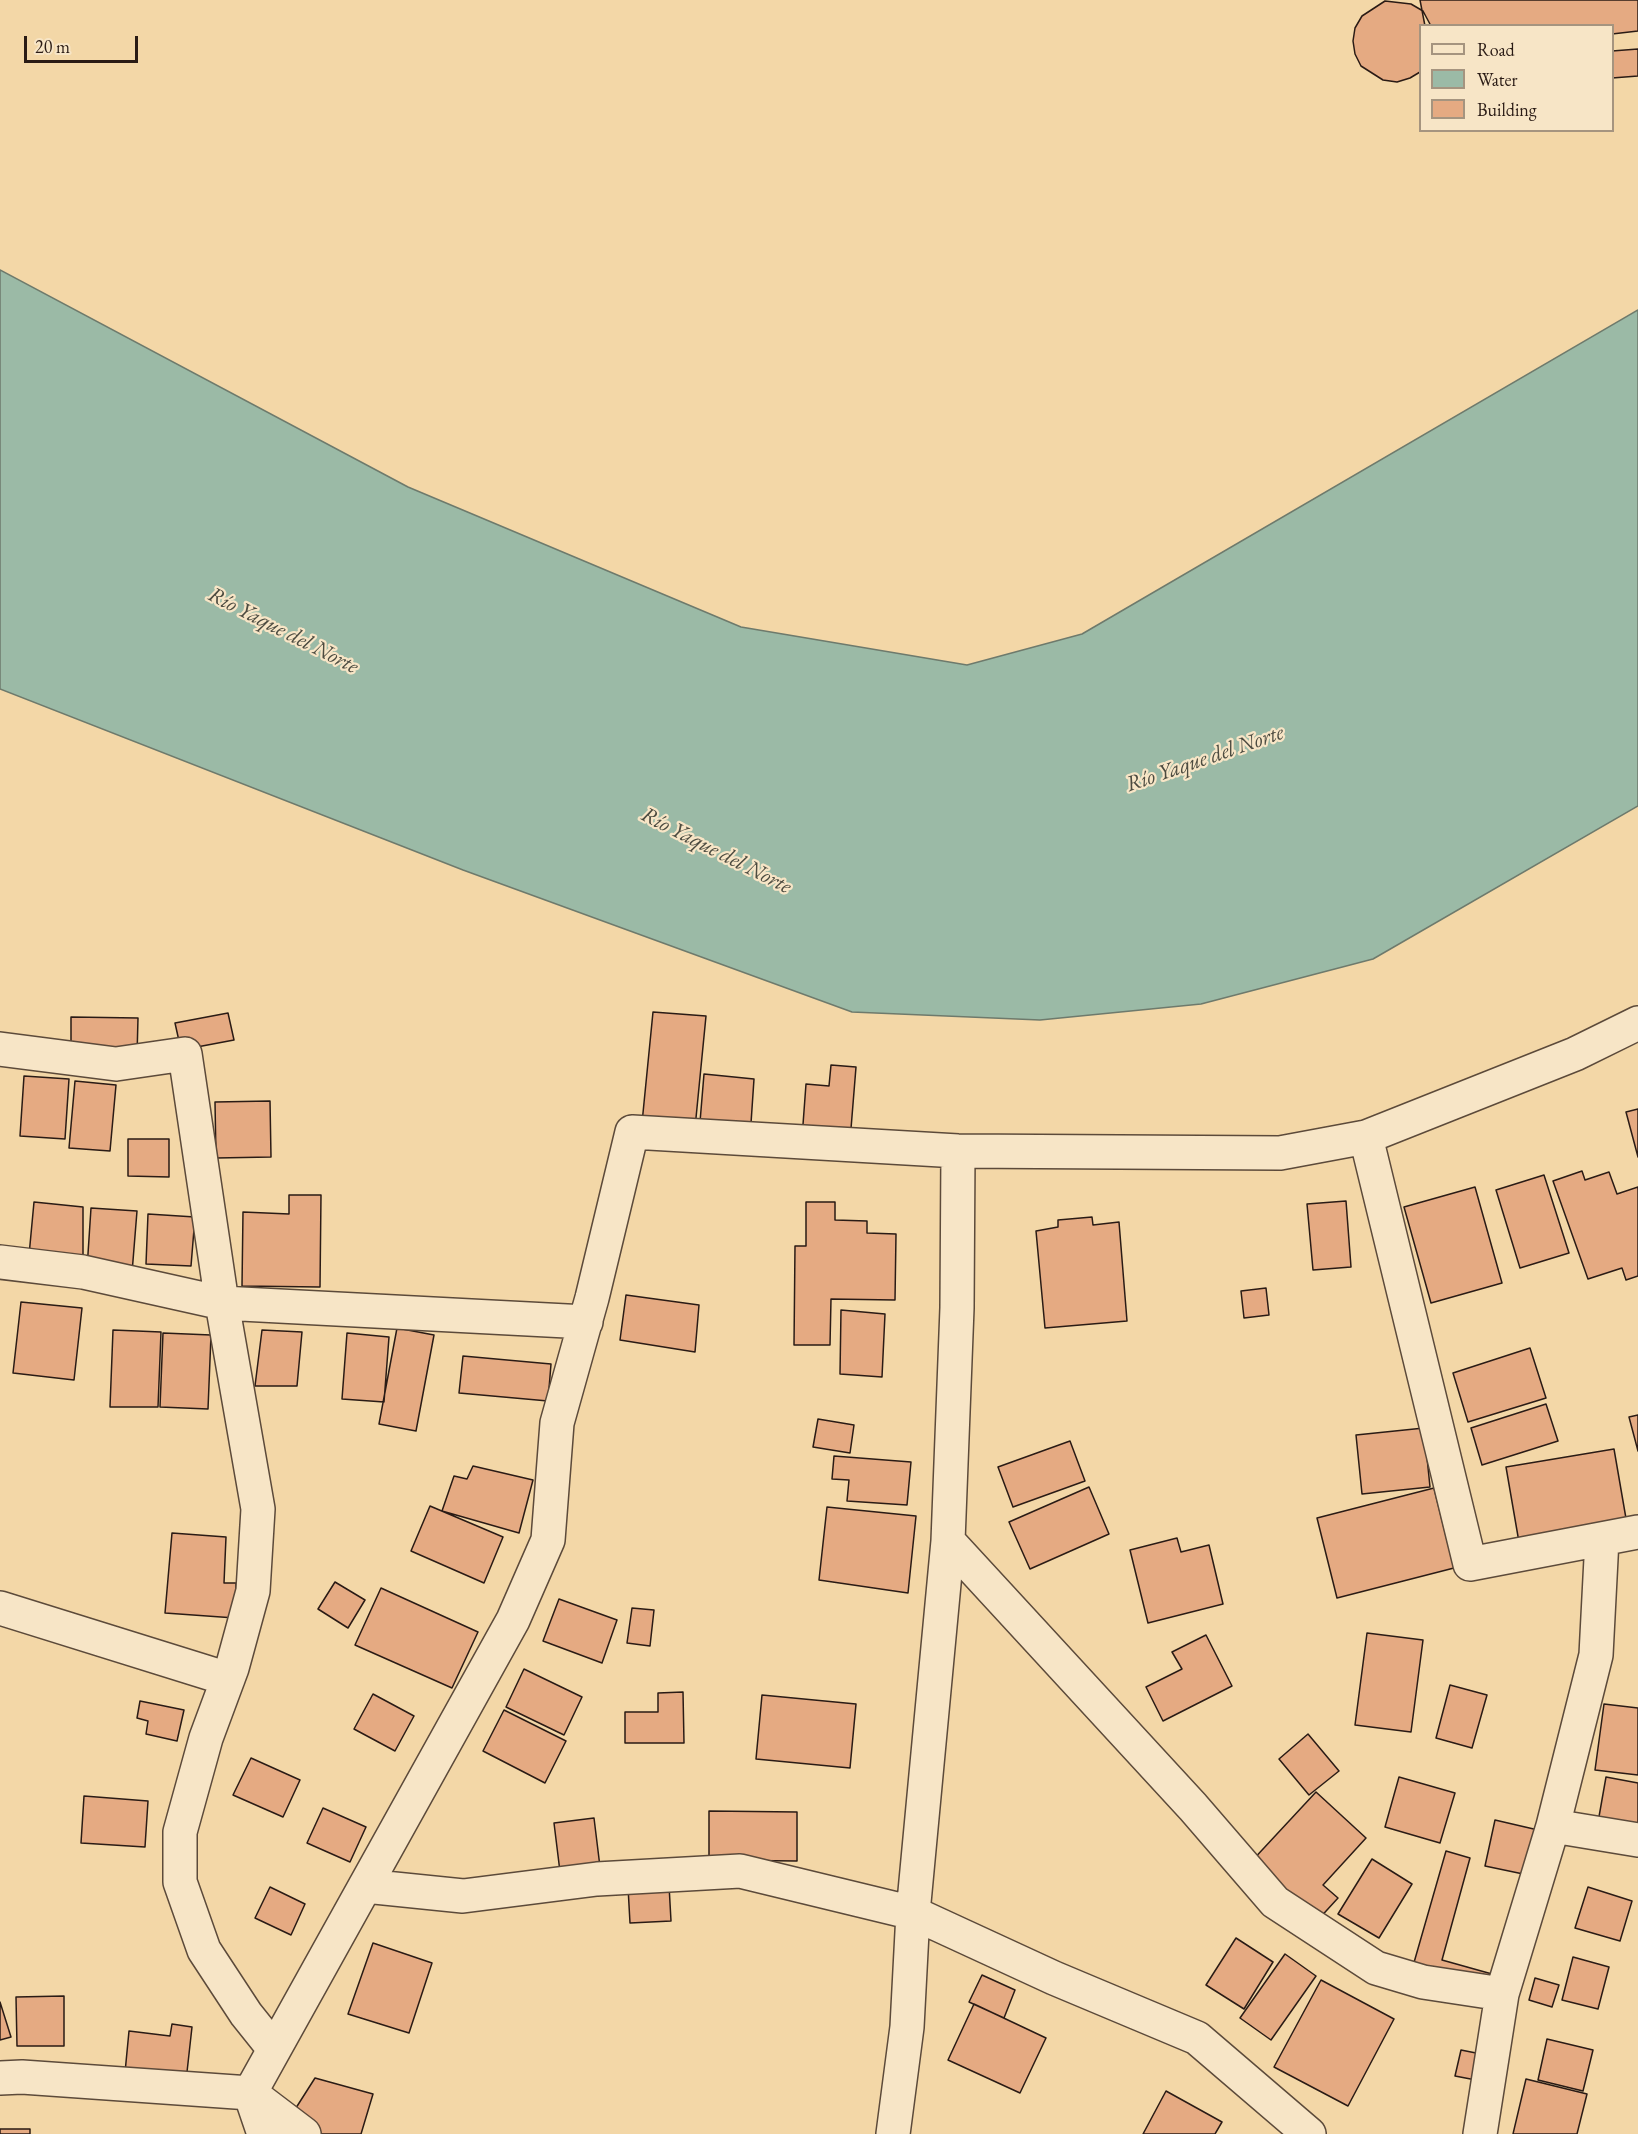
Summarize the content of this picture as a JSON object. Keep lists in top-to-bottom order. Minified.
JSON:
{"water":["Río Yaque del Norte"],"legend":["Road","Water","Building"],"scale_bar":"20 m"}
